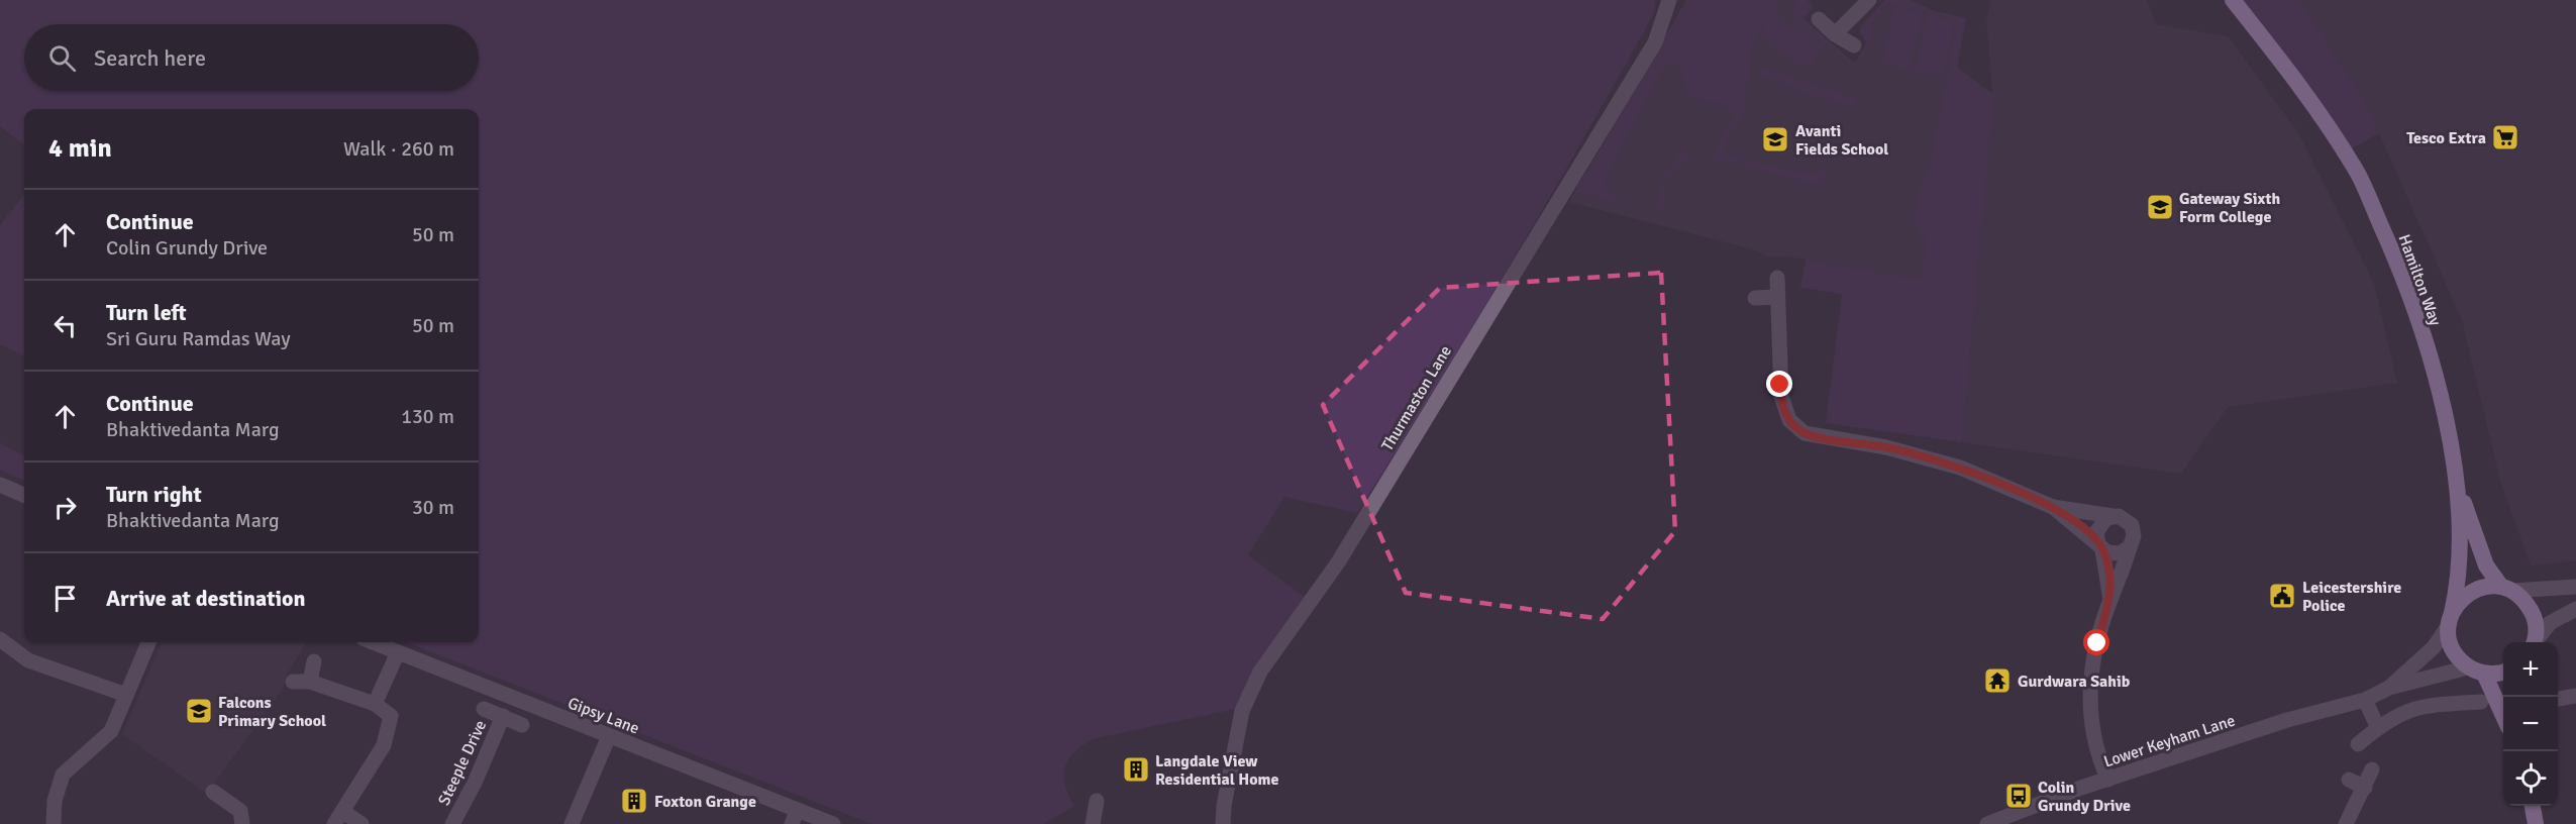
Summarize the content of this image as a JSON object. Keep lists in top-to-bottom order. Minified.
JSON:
{"streets":{"highway":["Hamilton Way"],"street":["Thurmaston Lane","Gipsy Lane","Lower Keyham Lane","Steeple Drive"]},"crossings":[["Hamilton Way","Lower Keyham Lane"]],"places":{"supermarket":["Tesco Extra"],"school or university":["Avanti Fields School","Gateway Sixth Form College","Falcons Primary School"],"public building":["Leicestershire Police"],"temple":["Gurdwara Sahib"],"building":["Langdale View Residential Home","Foxton Grange"],"bus stop":["Colin Grundy Drive"]},"page":{"search":"Search here","heading":["4 min","Walk · 260 m"],"list":[["Continue","Colin Grundy Drive","50 m"],["Turn left","Sri Guru Ramdas Way","50 m"],["Continue","Bhaktivedanta Marg","130 m"],["Turn right","Bhaktivedanta Marg","30 m"],"Arrive at destination"],"map_buttons":["+","−"]}}
